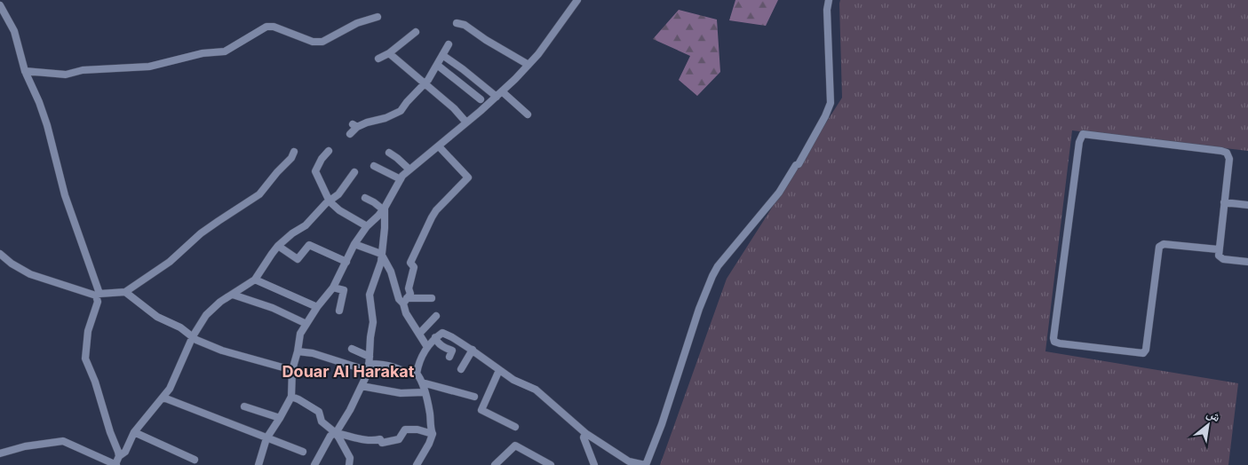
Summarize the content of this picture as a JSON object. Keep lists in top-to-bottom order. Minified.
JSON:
{"districts":["Douar Al Harakat"],"north":"top right"}
